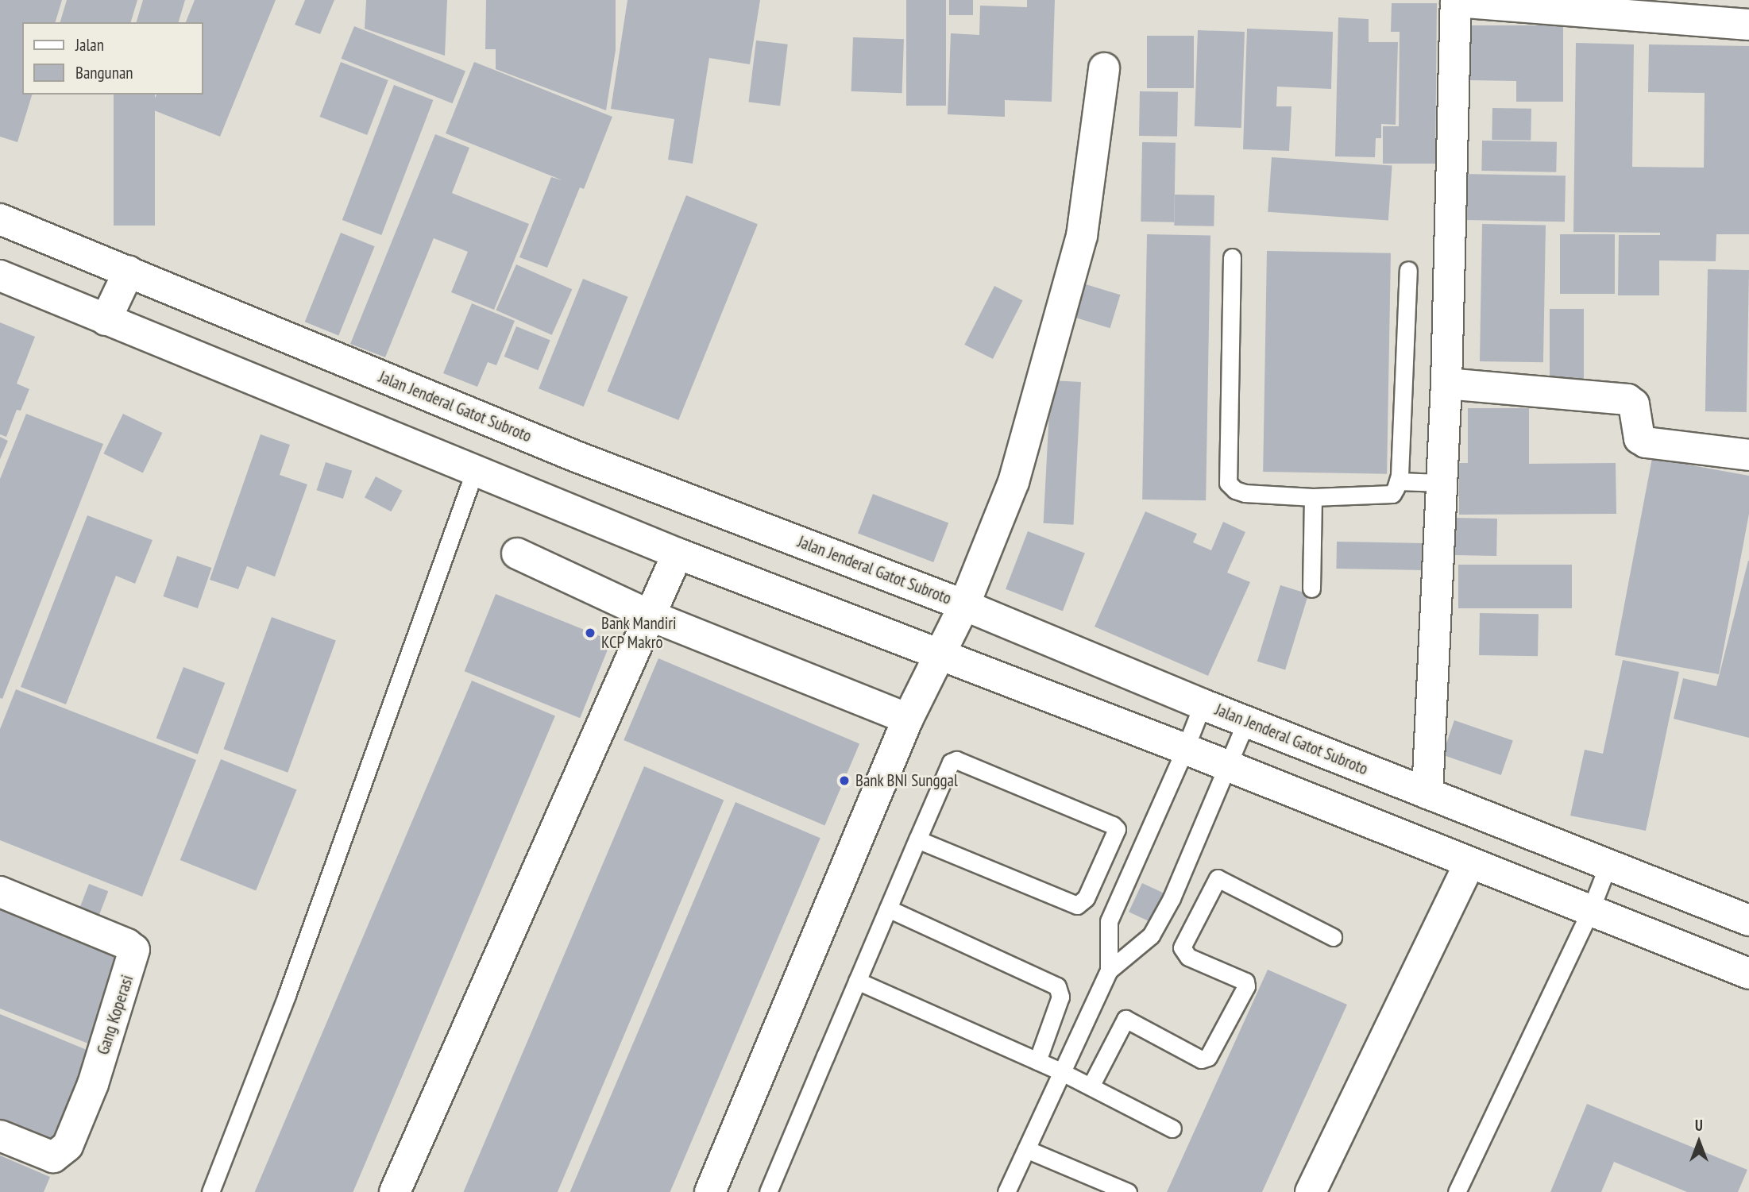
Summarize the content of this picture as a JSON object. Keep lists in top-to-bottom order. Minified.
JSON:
{"streets":{"main road":["Jalan Jenderal Gatot Subroto","Gang Koperasi"]},"places":["Bank Mandiri KCP Makro","Bank BNI Sunggal"],"legend":["Jalan","Bangunan"],"north":"top"}
